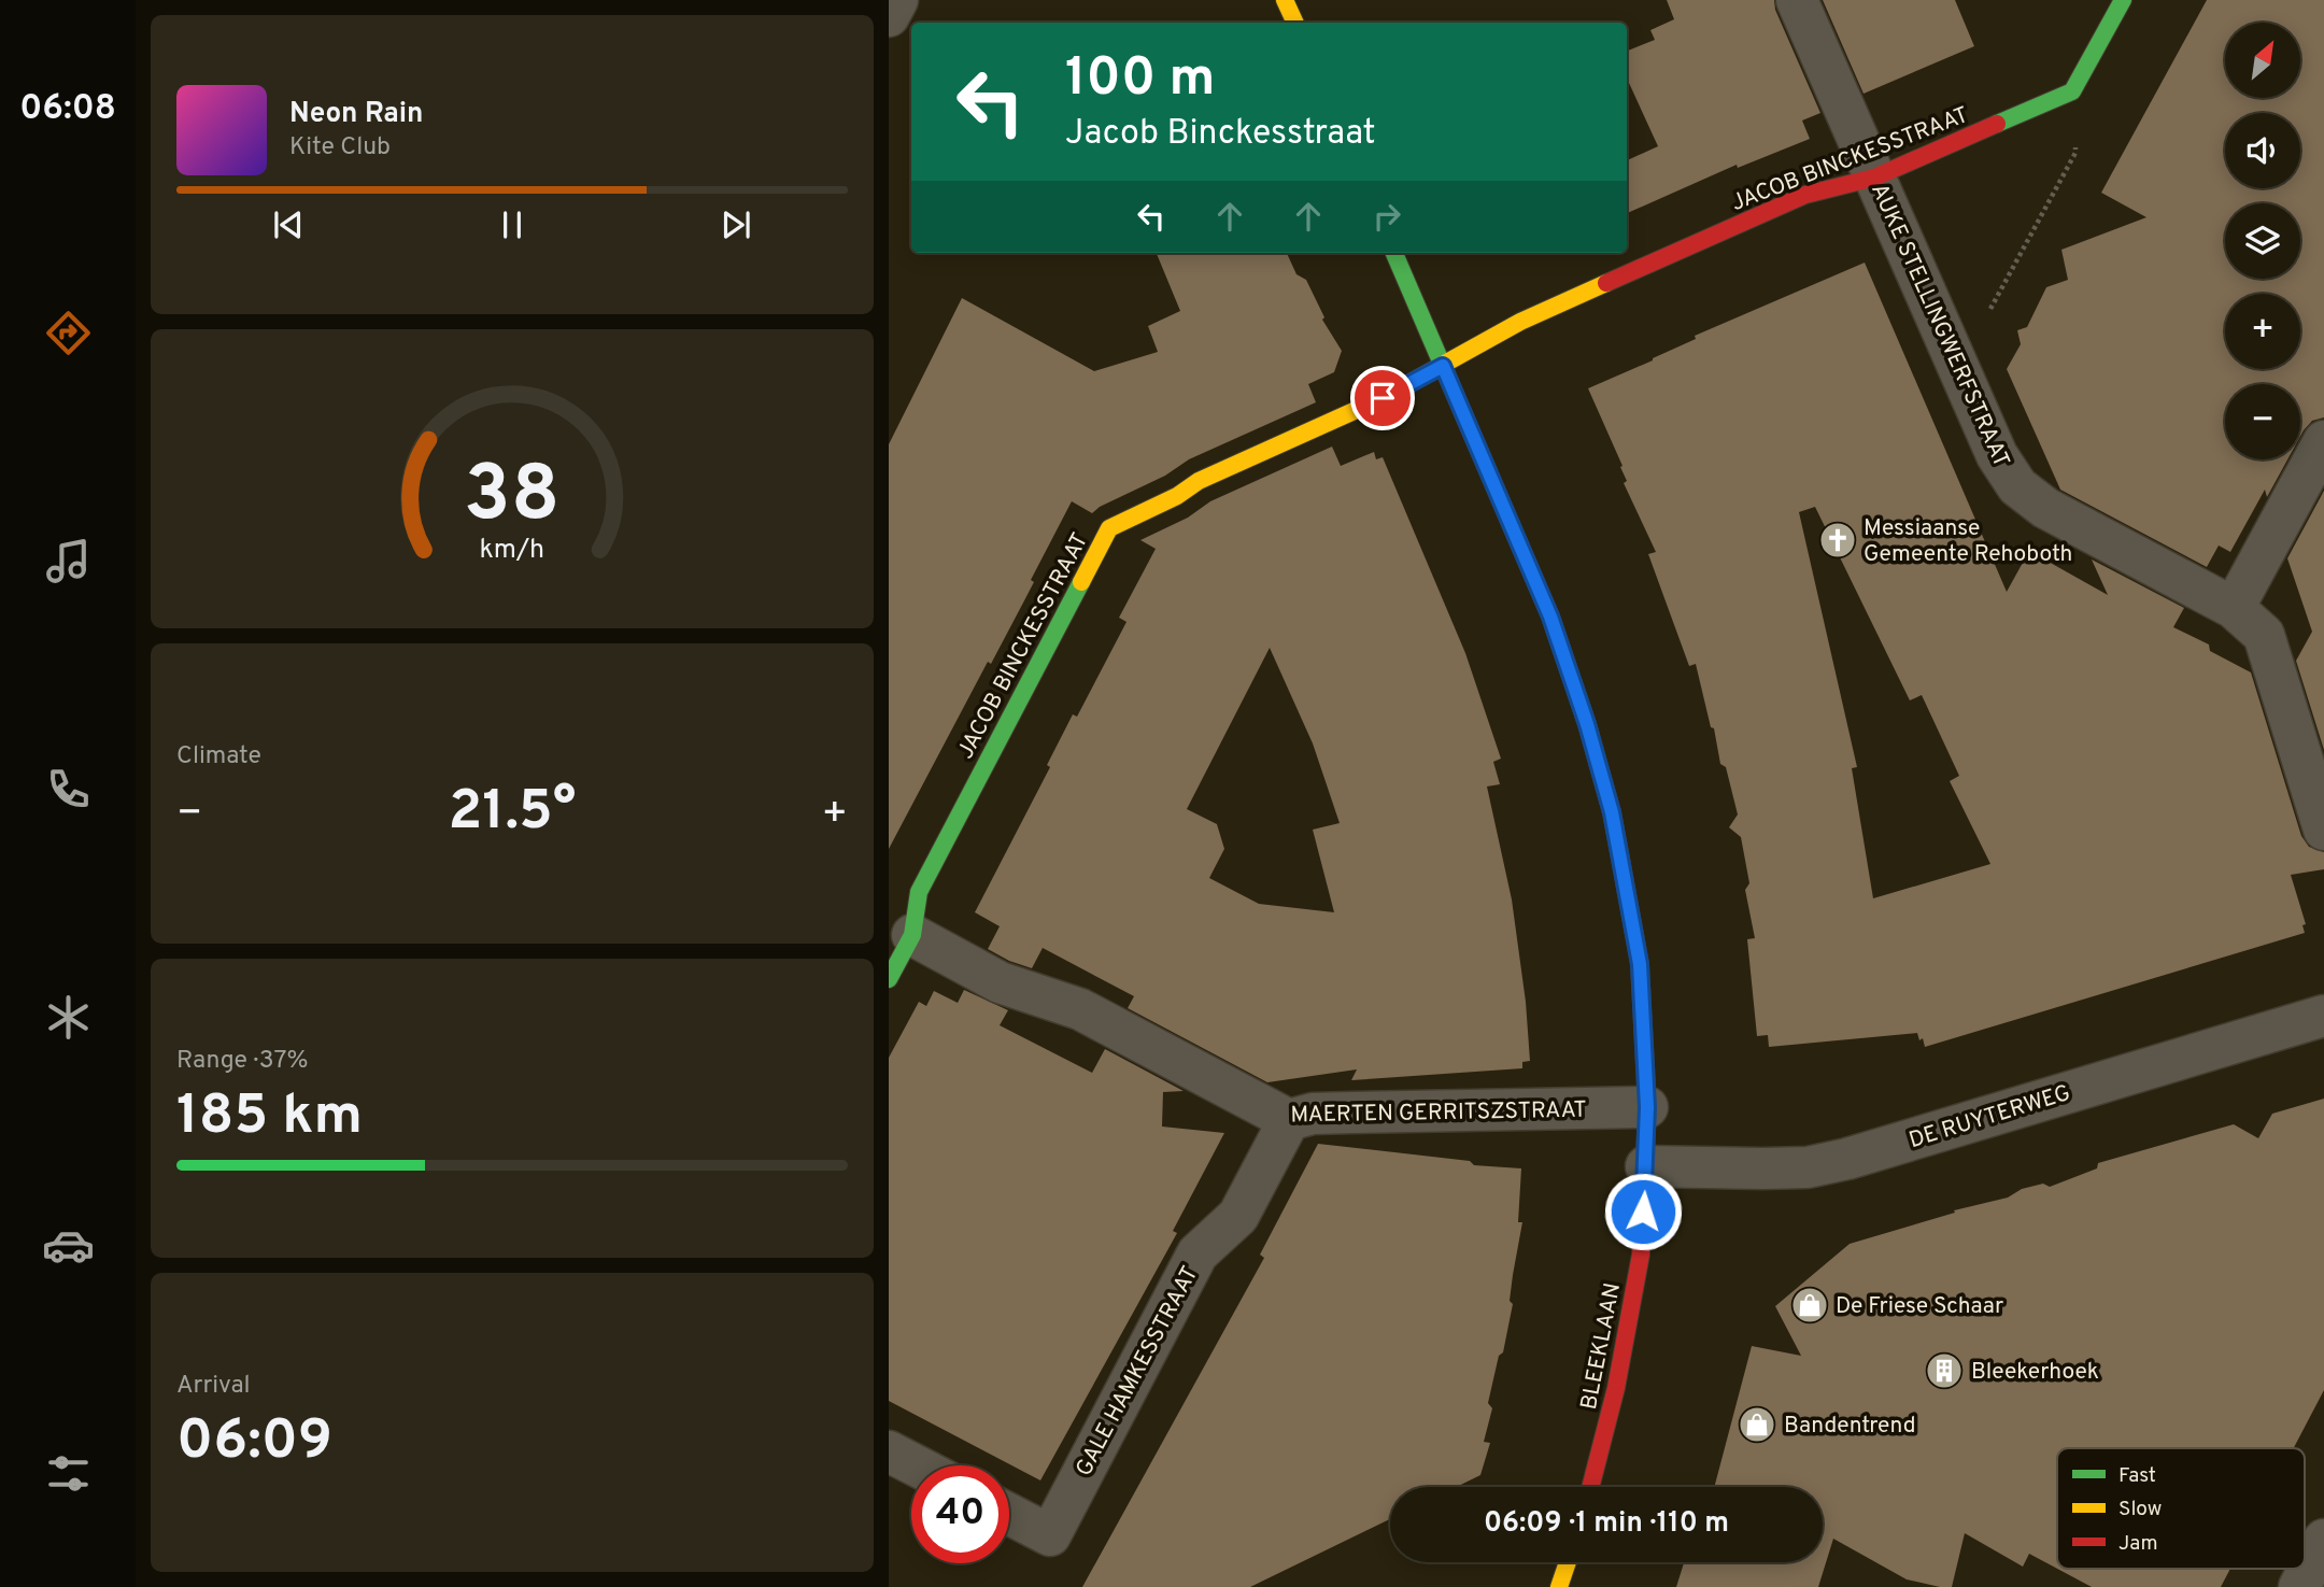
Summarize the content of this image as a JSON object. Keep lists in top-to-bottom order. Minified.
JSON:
{"streets":{"street":["JACOB BINCKESSTRAAT","AUKE STELLINGWERFSTRAAT","MAERTEN GERRITSZSTRAAT","DE RUYTERWEG","BLEEKLAAN","GALE HAMKESSTRAAT"]},"crossings":[["JACOB BINCKESSTRAAT","AUKE STELLINGWERFSTRAAT"],["JACOB BINCKESSTRAAT","MAERTEN GERRITSZSTRAAT"],["JACOB BINCKESSTRAAT","BLEEKLAAN"],["MAERTEN GERRITSZSTRAAT","BLEEKLAAN"],["MAERTEN GERRITSZSTRAAT","GALE HAMKESSTRAAT"],["DE RUYTERWEG","BLEEKLAAN"]],"places":{"church":["Messiaanse Gemeente Rehoboth"],"shop":["De Friese Schaar","Bandentrend"],"building":["Bleekerhoek"]},"legend":["Fast","Slow","Jam"],"north":"top right","page":{"tabs":"06:08","map_buttons":["+","−"],"turn":["100 m","Jacob Binckesstraat"],"song":["Neon Rain","Kite Club"],"tile":["Climate",["Range · 37%","185 km"],["Arrival","06:09"]],"heat":["−","21.5°","+"],"limit":"40","trip":"06:09 · 1 min · 110 m","gauge":["38","km/h"]}}
